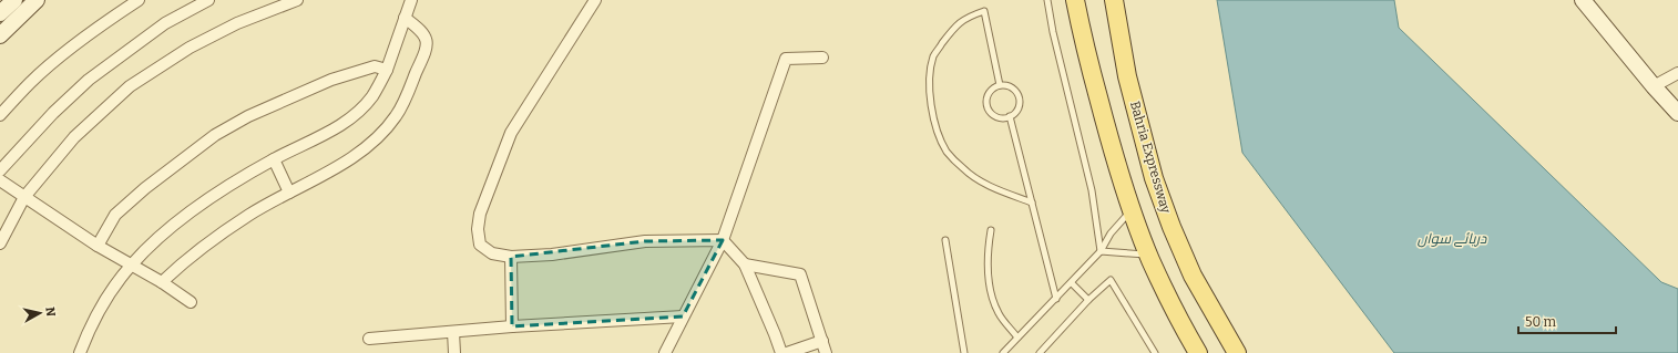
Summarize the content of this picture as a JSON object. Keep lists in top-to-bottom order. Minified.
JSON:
{"streets":{"main road":["Bahria Expressway"]},"water":["دریائے سواں"],"scale_bar":"50 m","north":"right"}
